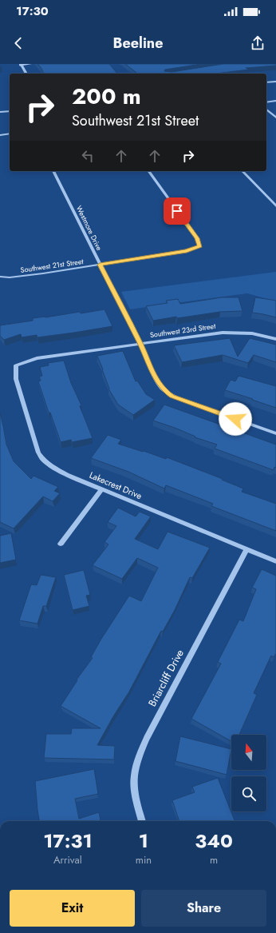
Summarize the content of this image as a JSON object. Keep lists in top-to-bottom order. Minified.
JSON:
{"streets":{"street":["Westmore Drive","Southwest 21st Street","Southwest 23rd Street","Lakecrest Drive","Briarcliff Drive"]},"crossings":[["Westmore Drive","Southwest 21st Street"],["Westmore Drive","Southwest 23rd Street"],["Southwest 23rd Street","Lakecrest Drive"],["Lakecrest Drive","Briarcliff Drive"]],"north":"top","page":{"status":"17:30","header":"Beeline","turn":["200 m","Southwest 21st Street"],"eta":["17:31","Arrival","1","min","340","m"],"buttons":["Exit","Share"]}}
